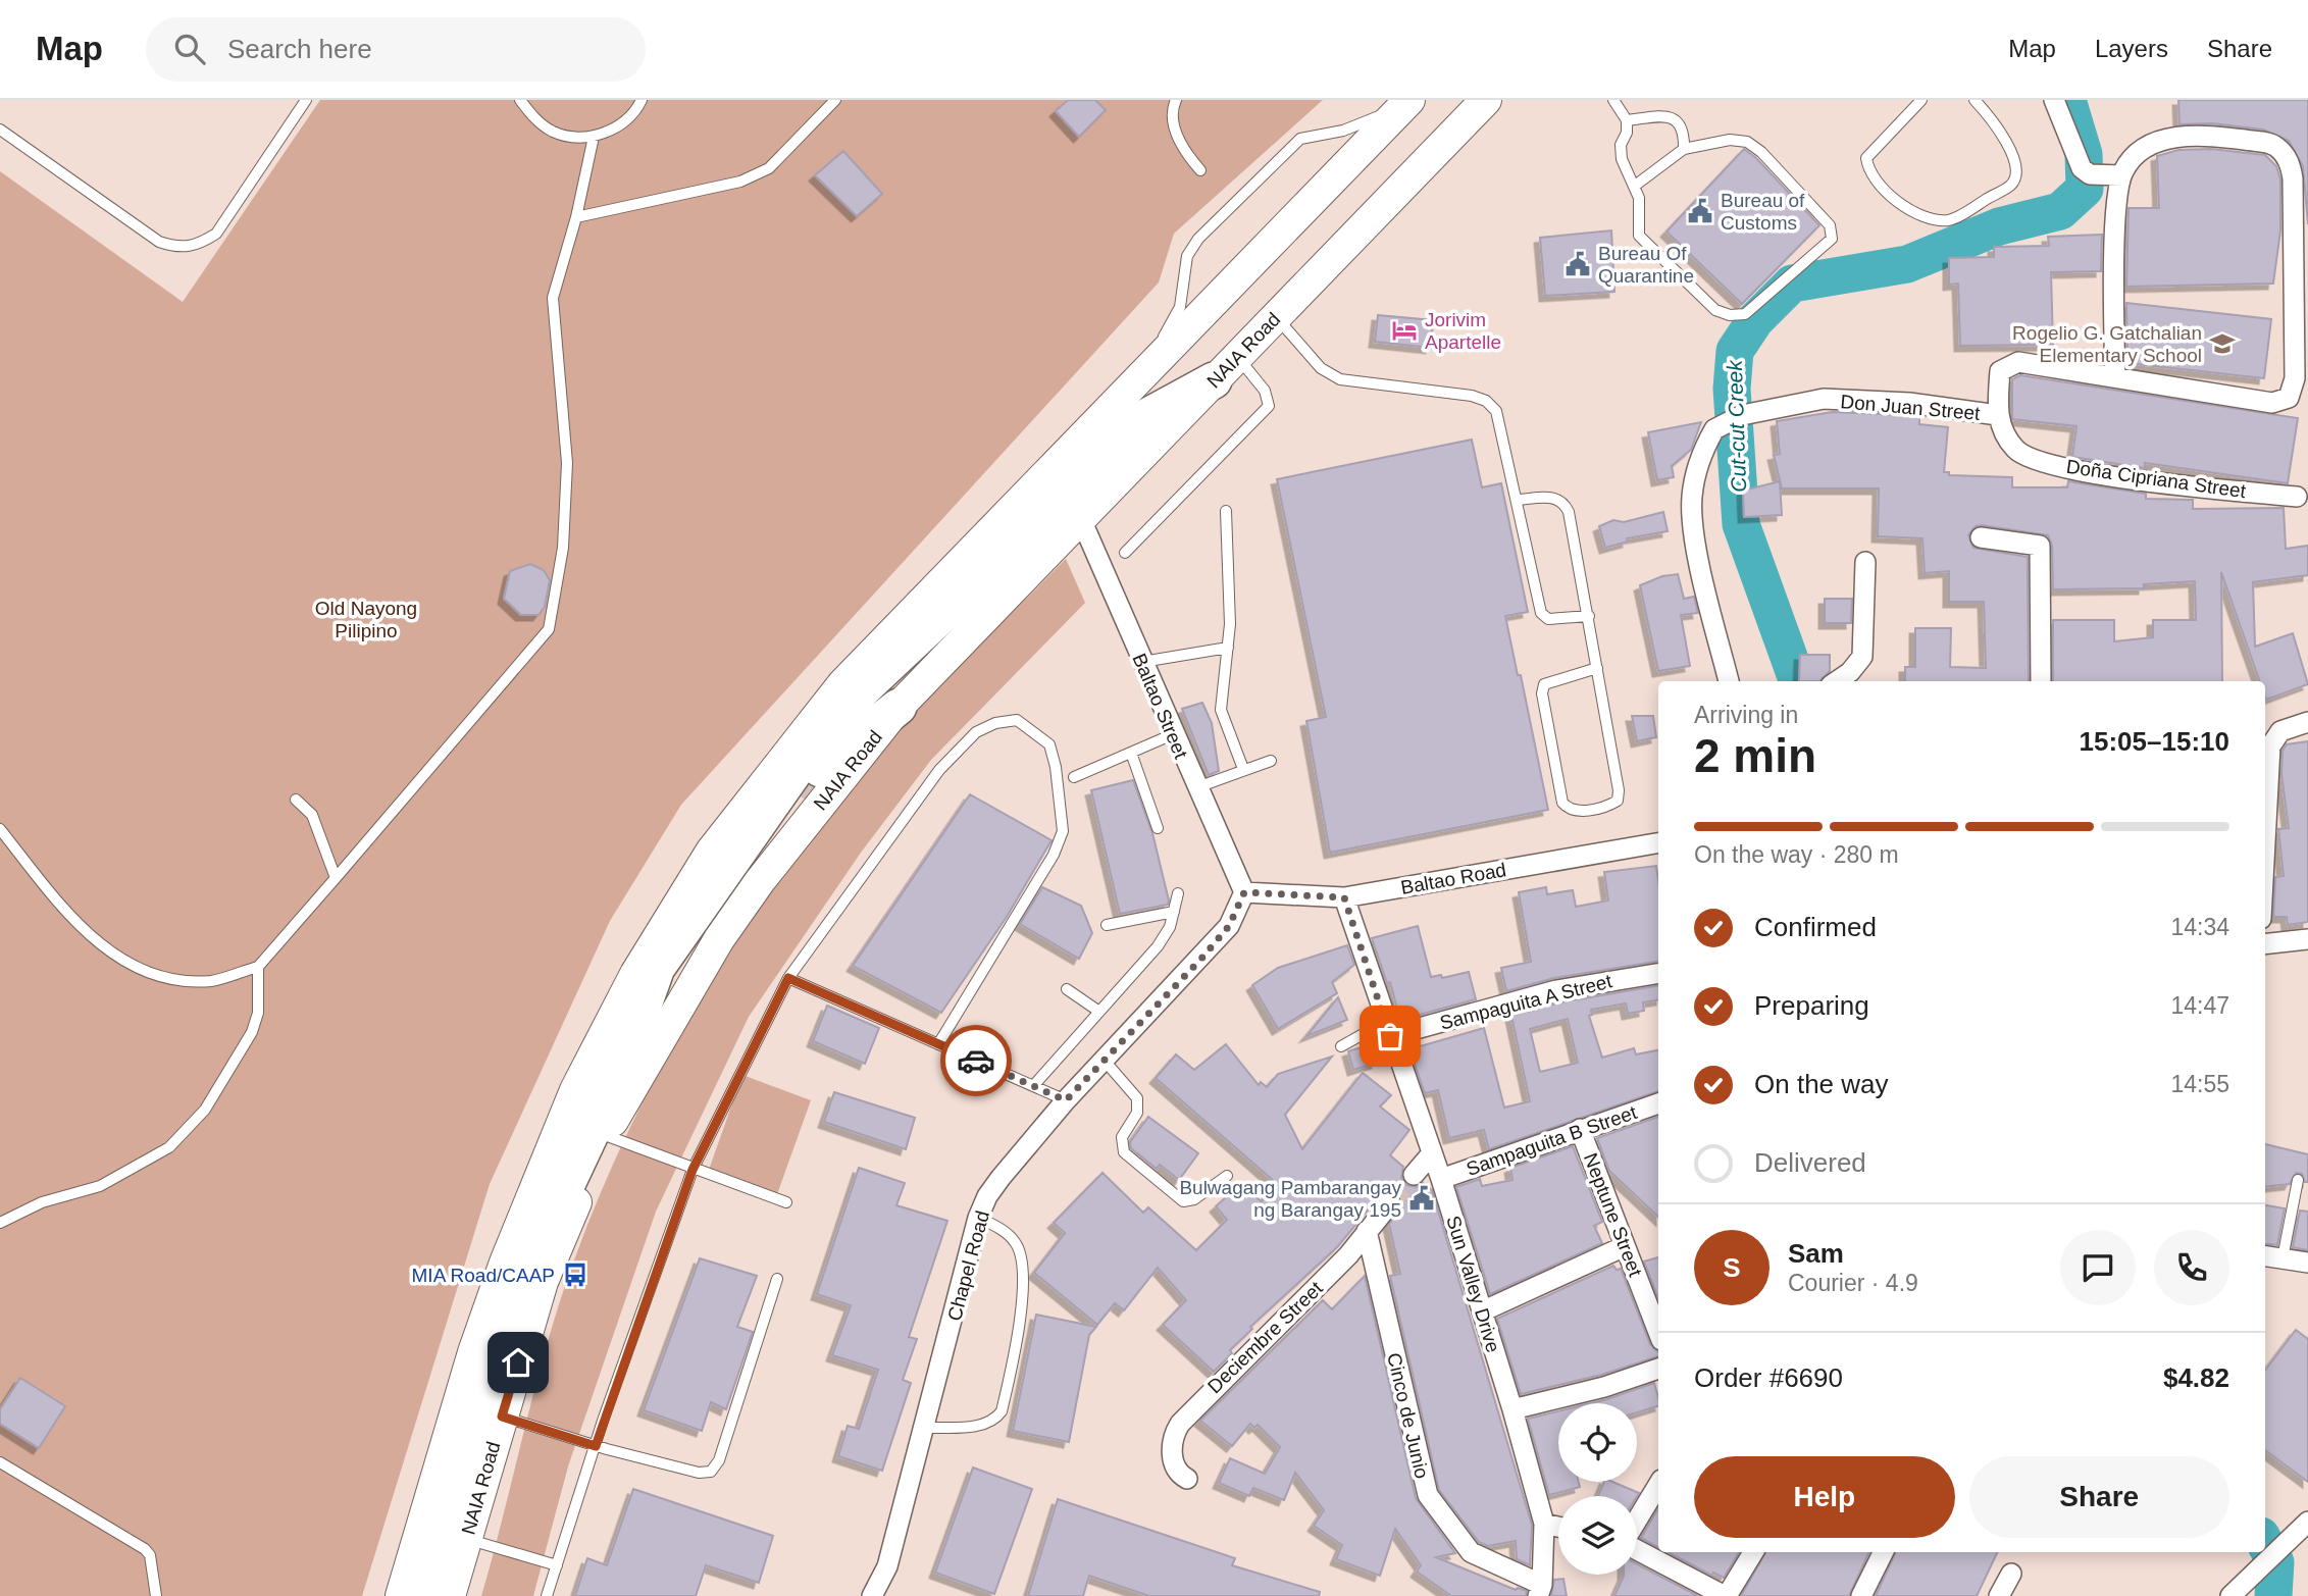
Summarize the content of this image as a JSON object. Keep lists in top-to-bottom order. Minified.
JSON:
{"streets":{"main road":["NAIA Road"],"street":["Don Juan Street","Doña Cipriana Street","Baltao Street","Baltao Road","Sampaguita A Street","Sampaguita B Street","Neptune Street","Chapel Road","Sun Valley Drive","Deciembre Street","Cinco de Junio"]},"crossings":[["NAIA Road","Baltao Street"],["Don Juan Street","Doña Cipriana Street"],["Baltao Street","Baltao Road"],["Baltao Street","Chapel Road"],["Baltao Road","Chapel Road"],["Baltao Road","Sun Valley Drive"],["Sampaguita A Street","Sun Valley Drive"],["Sampaguita B Street","Neptune Street"],["Sampaguita B Street","Sun Valley Drive"],["Sun Valley Drive","Cinco de Junio"],["Deciembre Street","Cinco de Junio"]],"water":["Cut-cut Creek"],"parks":["Old Nayong Pilipino"],"places":{"public building":["Bureau of Customs","Bureau Of Quarantine","Bulwagang Pambarangay ng Barangay 195"],"hotel":["Jorivim Apartelle"],"school or university":["Rogelio G. Gatchalian Elementary School"],"bus stop":["MIA Road/CAAP"]},"page":{"header":"Map","search":"Search here","nav":["Map","Layers","Share"],"heading":["2 min","Arriving in","15:05–15:10"],"panel":["Sam","Courier · 4.9","Order #6690","$4.82"],"bar":"On the way · 280 m","list":[["Confirmed","14:34"],["Preparing","14:47"],["On the way","14:55"],"Delivered"],"round":"S","buttons":["Help","Share"]}}
